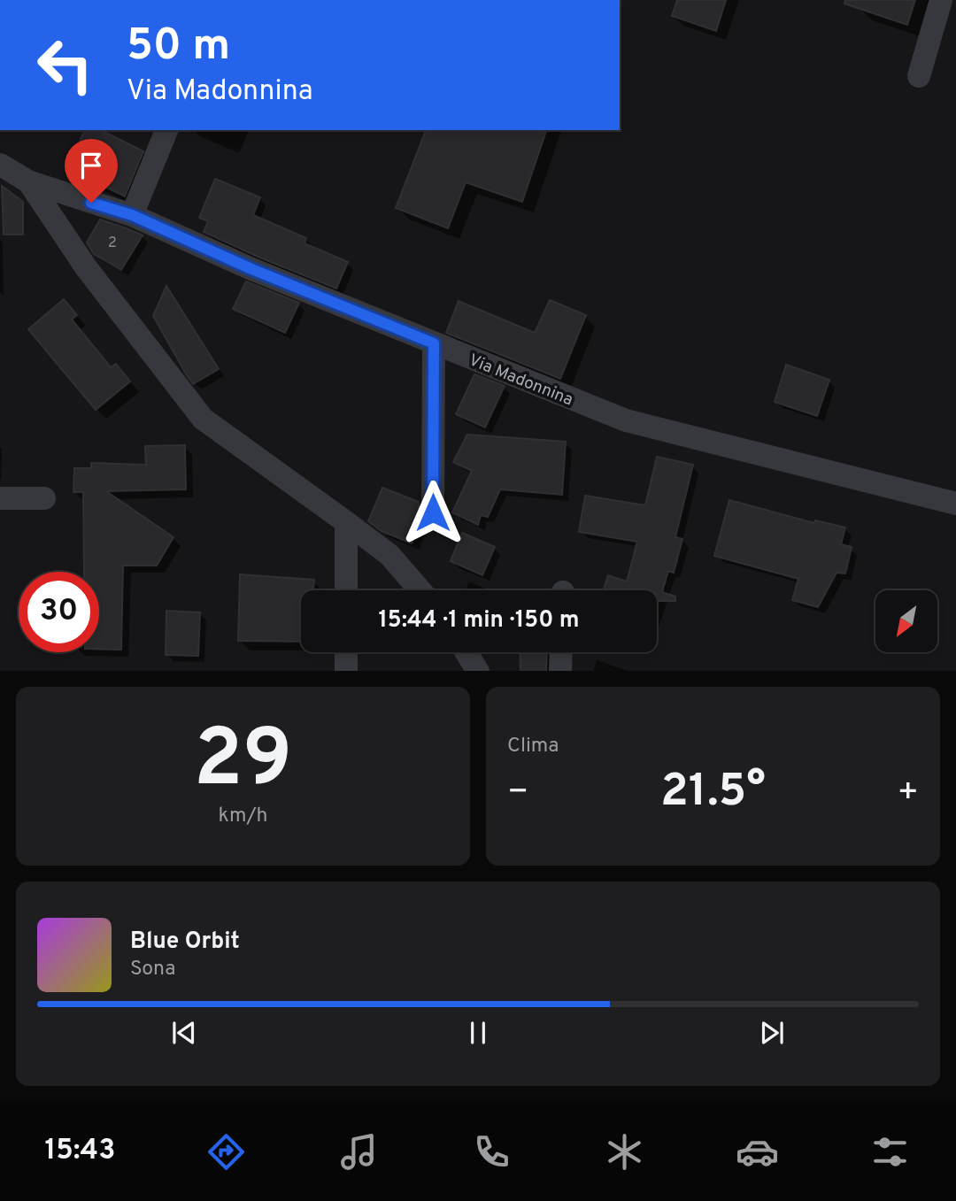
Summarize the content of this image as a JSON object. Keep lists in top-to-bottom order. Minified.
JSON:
{"streets":{"street":["Via Madonnina"]},"house_numbers":["2"],"north":"bottom left","page":{"turn":["50 m","Via Madonnina"],"limit":"30","trip":"15:44 · 1 min · 150 m","tile":[["29","km/h"],"Clima"],"heat":["−","21.5°","+"],"song":["Blue Orbit","Sona"],"tabs":"15:43"}}
